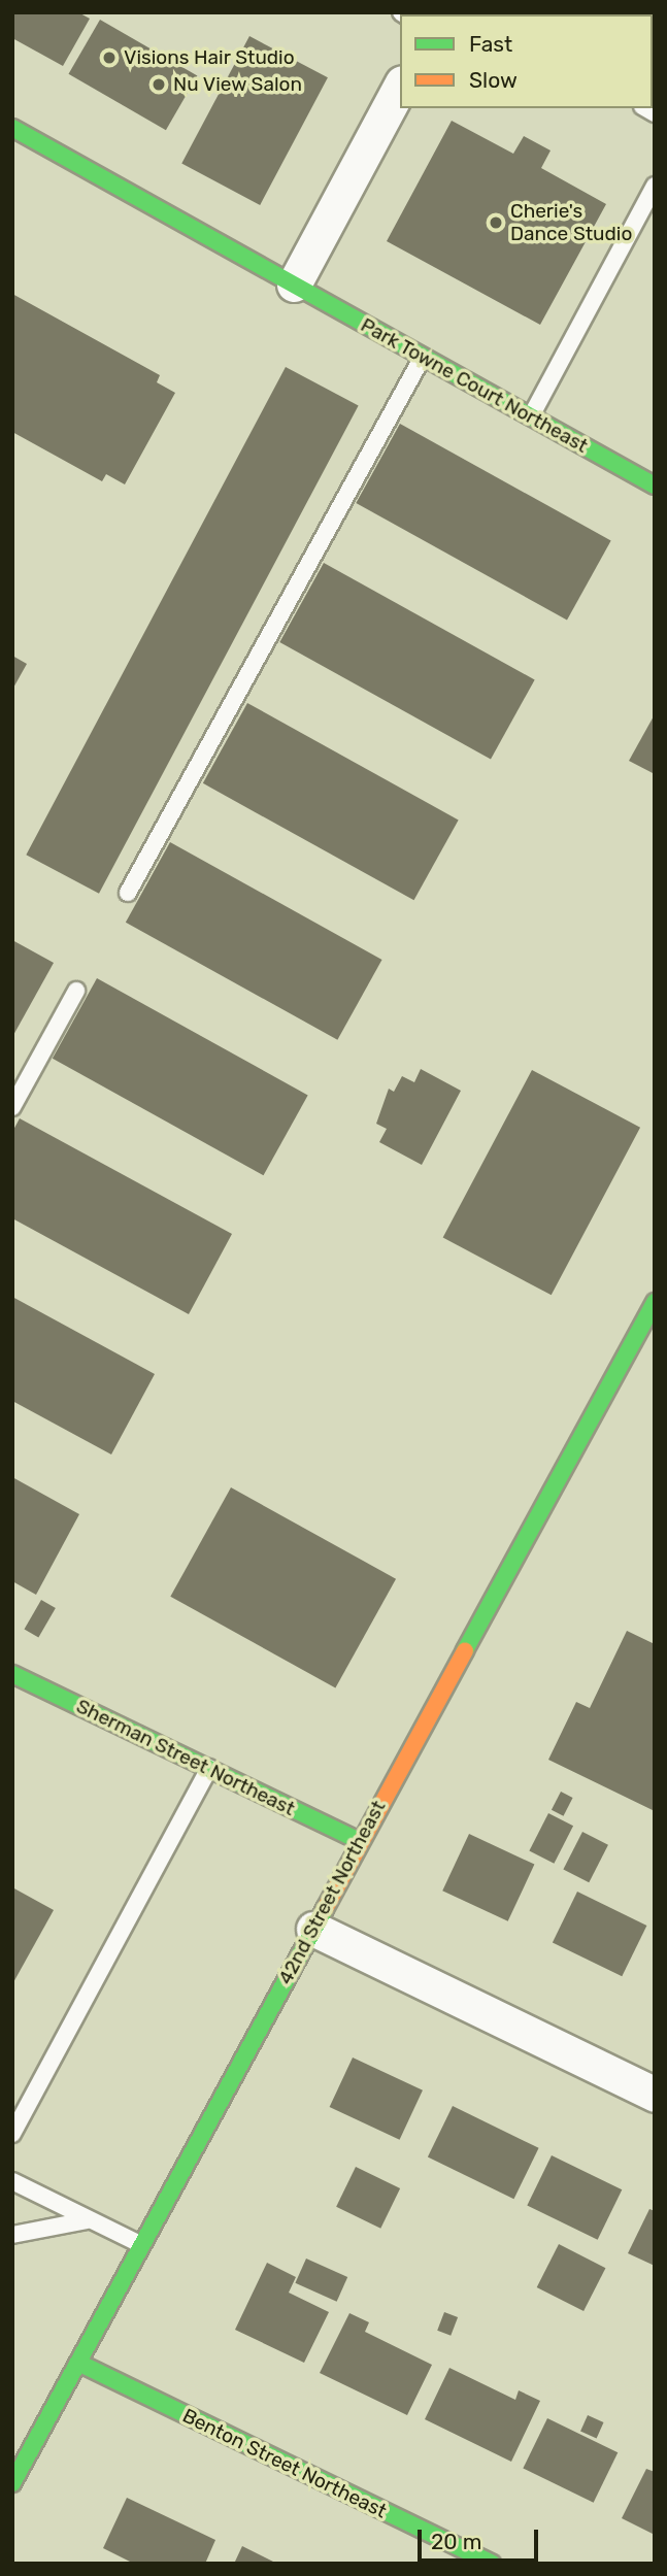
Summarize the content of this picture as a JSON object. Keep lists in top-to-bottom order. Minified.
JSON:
{"streets":{"street":["Park Towne Court Northeast","Sherman Street Northeast","42nd Street Northeast","Benton Street Northeast"]},"crossings":[["Sherman Street Northeast","42nd Street Northeast"],["42nd Street Northeast","Benton Street Northeast"]],"places":["Visions Hair Studio","Nu View Salon","Cherie's Dance Studio"],"legend":["Fast","Slow"],"scale_bar":"20 m"}
